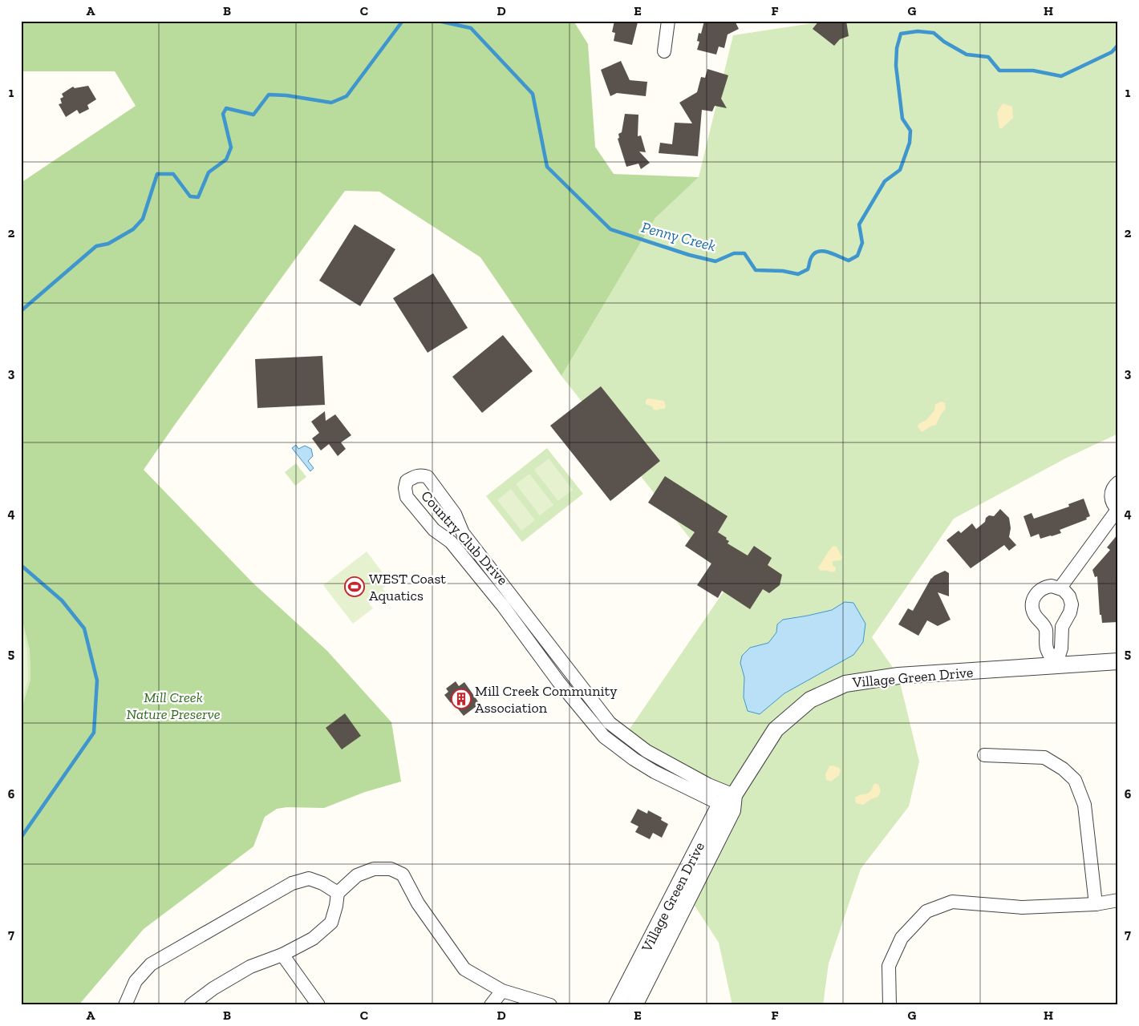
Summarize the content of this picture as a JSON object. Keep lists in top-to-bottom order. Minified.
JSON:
{"streets":{"street":["Country Club Drive","Village Green Drive"]},"crossings":[["Country Club Drive","Village Green Drive"]],"water":["Penny Creek"],"parks":["Mill Creek Nature Preserve"],"places":{"sports":["WEST Coast Aquatics"],"building":["Mill Creek Community Association"]},"grid":{"columns":["A","B","C","D","E","F","G","H"],"rows":["1","2","3","4","5","6","7"]}}
